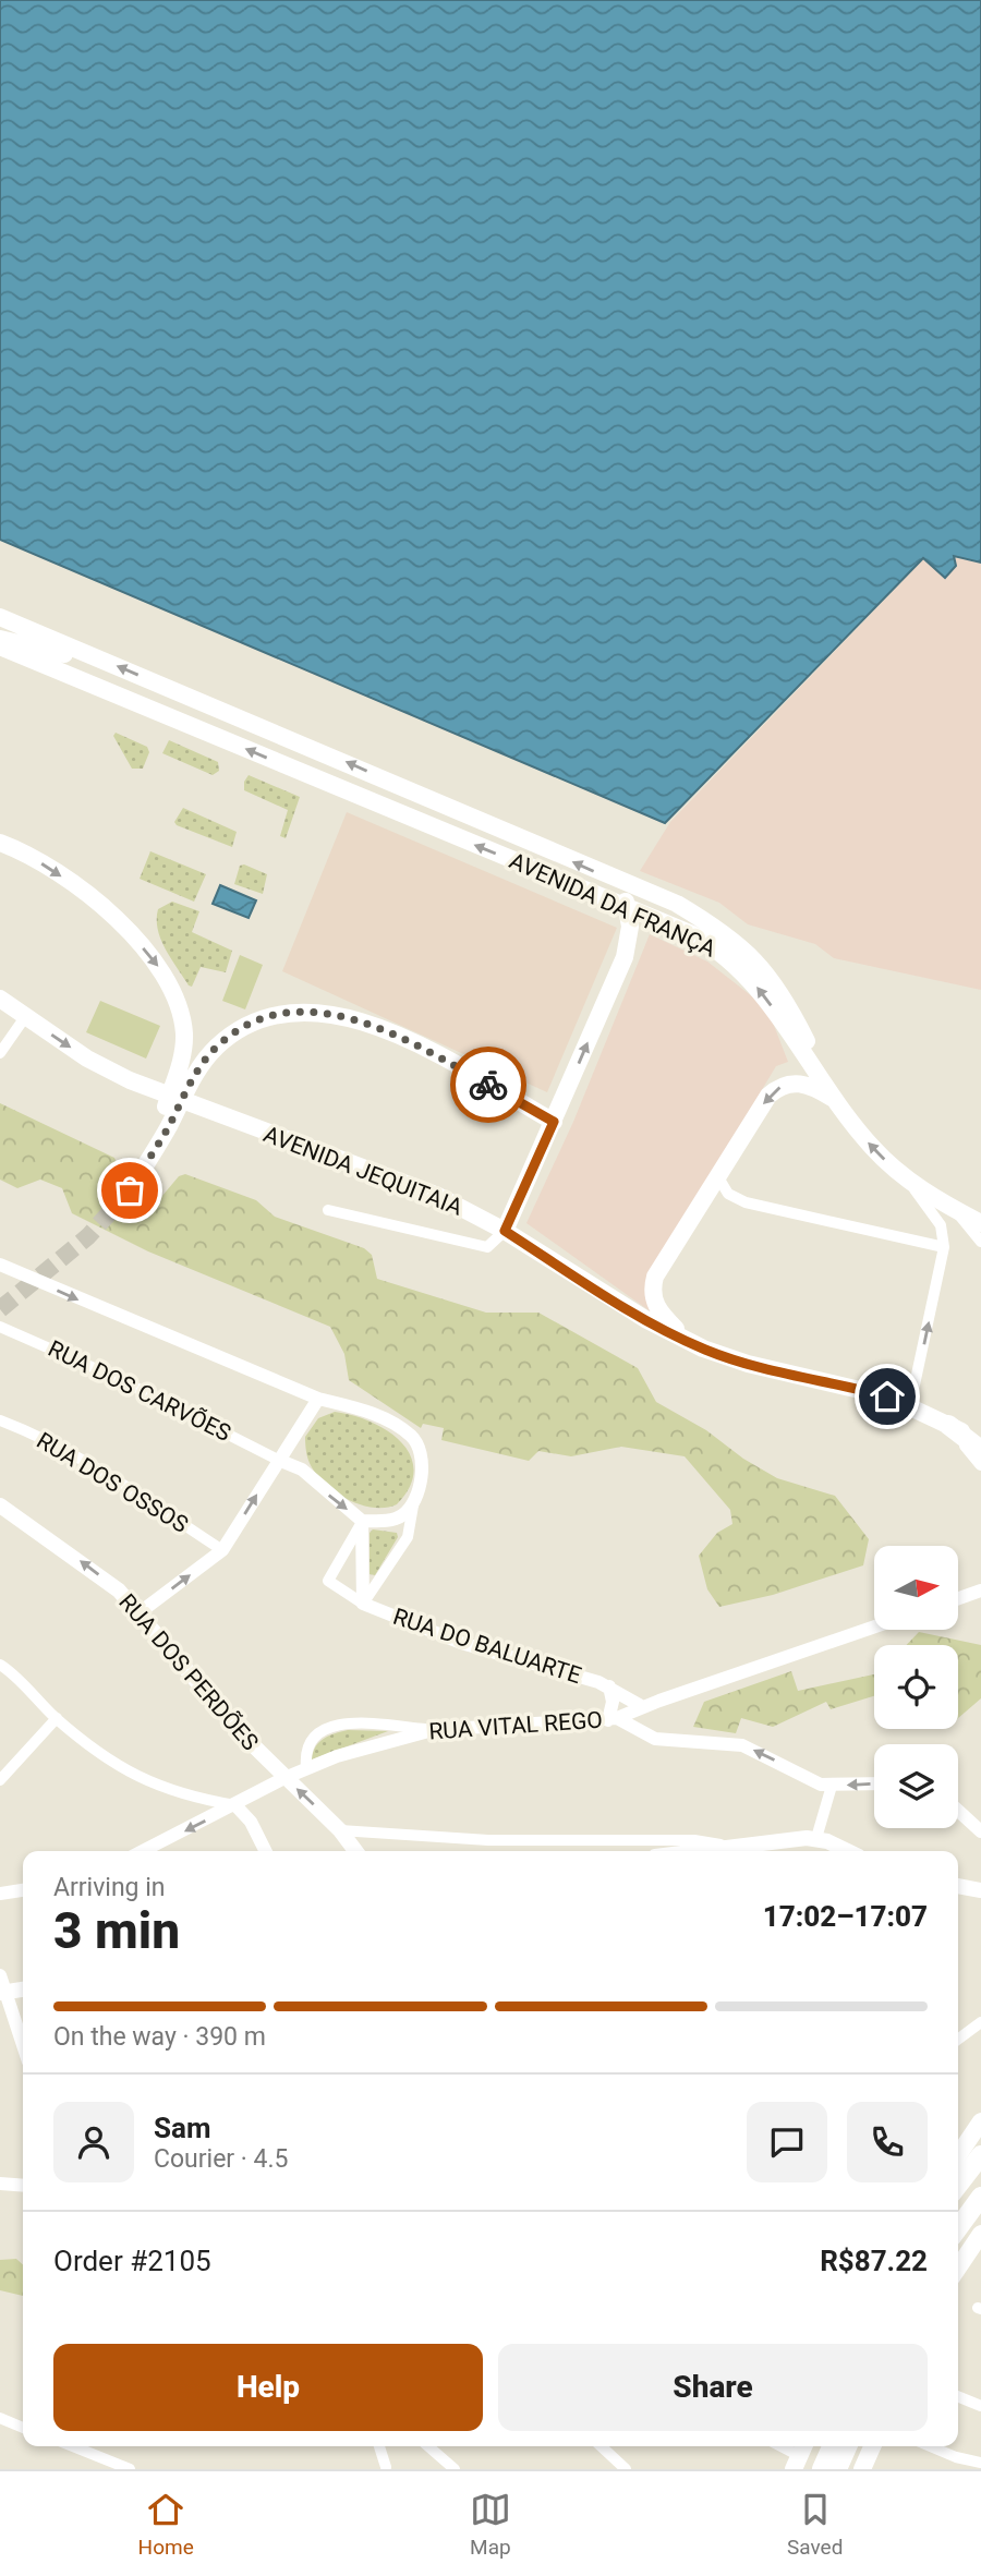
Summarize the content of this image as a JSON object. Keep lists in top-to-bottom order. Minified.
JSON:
{"streets":{"main road":["AVENIDA DA FRANÇA","AVENIDA JEQUITAIA","RUA DOS PERDÕES"],"street":["RUA DOS CARVÕES","RUA DOS OSSOS","RUA DO BALUARTE","RUA VITAL REGO"]},"crossings":[["RUA DOS PERDÕES","RUA VITAL REGO"]],"one_way":["AVENIDA JEQUITAIA","RUA DOS PERDÕES"],"north":"right","page":{"heading":["3 min","Arriving in","17:02–17:07"],"panel":["Sam","Courier · 4.5","Order #2105","R$87.22"],"bar":"On the way · 390 m","buttons":["Help","Share"],"tabs":["Home","Map","Saved"]}}
